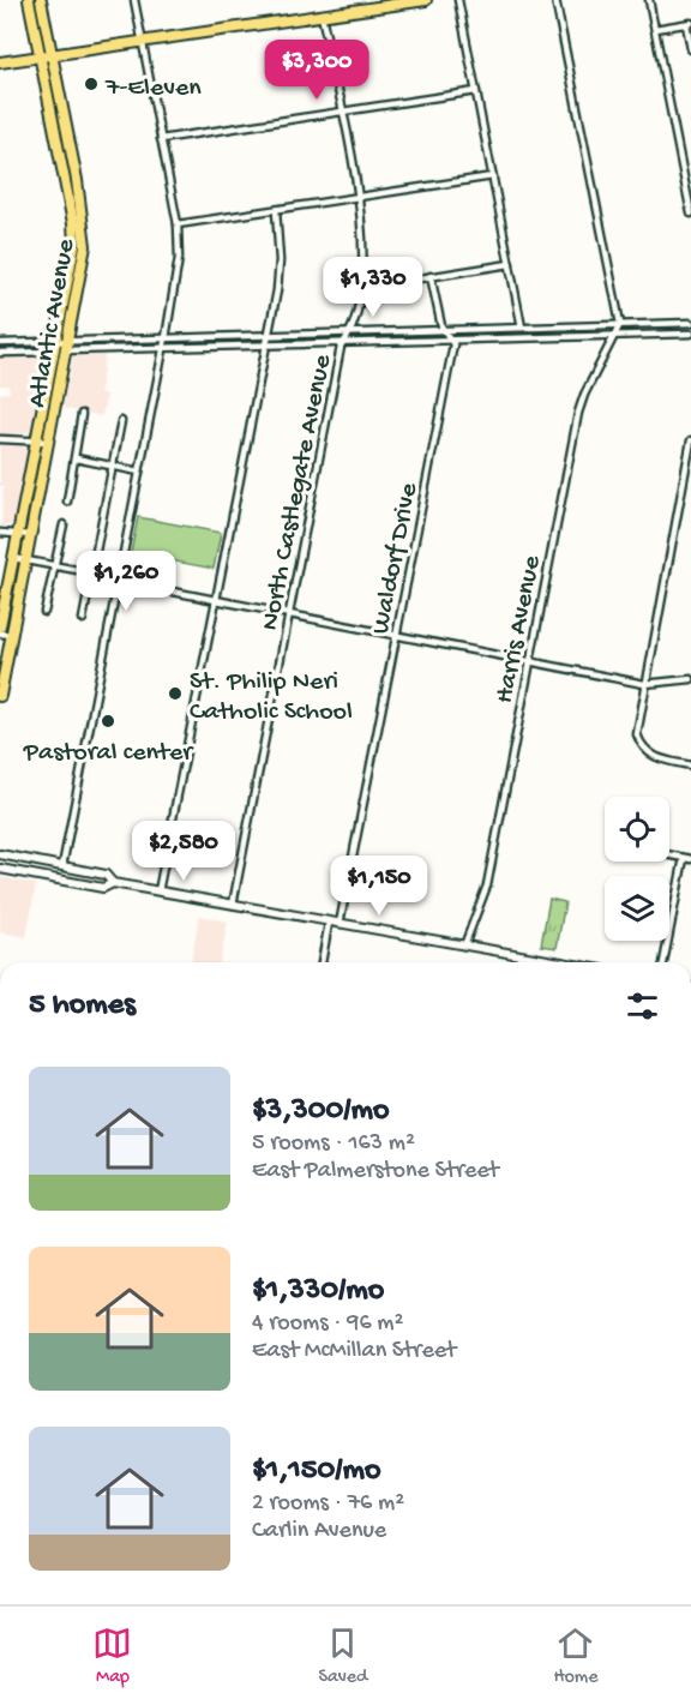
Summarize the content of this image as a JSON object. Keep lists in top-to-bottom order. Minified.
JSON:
{"streets":{"main road":["Atlantic Avenue"],"street":["North Castlegate Avenue","Waldorf Drive","Harris Avenue"]},"places":["7-Eleven","St. Philip Neri Catholic School","Pastoral center"],"page":{"price":["$3,300","$1,330","$1,260","$2,580","$1,150"],"heading":"5 homes","list":[{"name":"$3,300/mo","note":"5 rooms · 163 m² · East Palmerstone Street"},{"name":"$1,330/mo","note":"4 rooms · 96 m² · East McMillan Street"},{"name":"$1,150/mo","note":"2 rooms · 76 m² · Carlin Avenue"}],"tabs":["Map","Saved","Home"]}}
